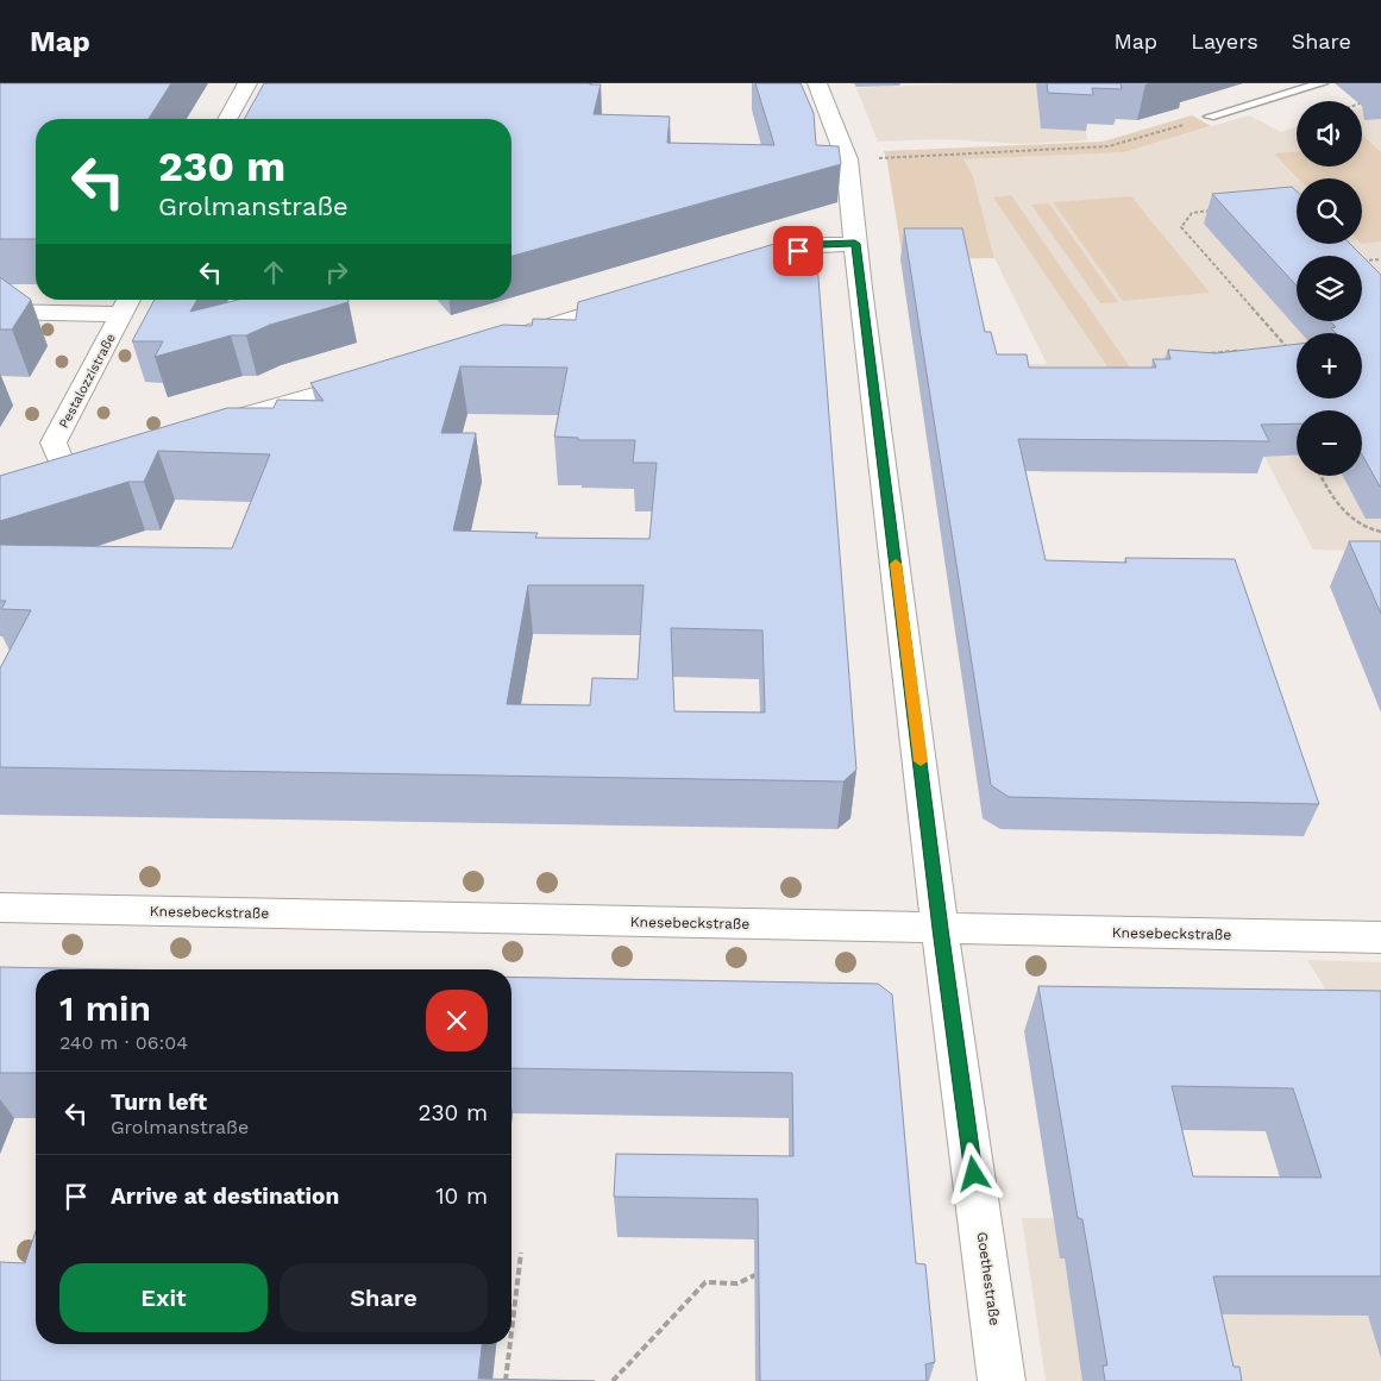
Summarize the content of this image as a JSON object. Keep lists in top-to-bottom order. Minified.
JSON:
{"streets":{"street":["Pestalozzistraße","Knesebeckstraße","Goethestraße"]},"crossings":[["Knesebeckstraße","Goethestraße"]],"page":{"header":"Map","nav":["Map","Layers","Share"],"map_buttons":["+","−"],"turn":["230 m","Grolmanstraße"],"heading":["1 min","240 m · 06:04"],"list":[{"name":"Turn left","note":"Grolmanstraße","value":"230 m"},{"name":"Arrive at destination","value":"10 m"}],"buttons":["Exit","Share"]}}
